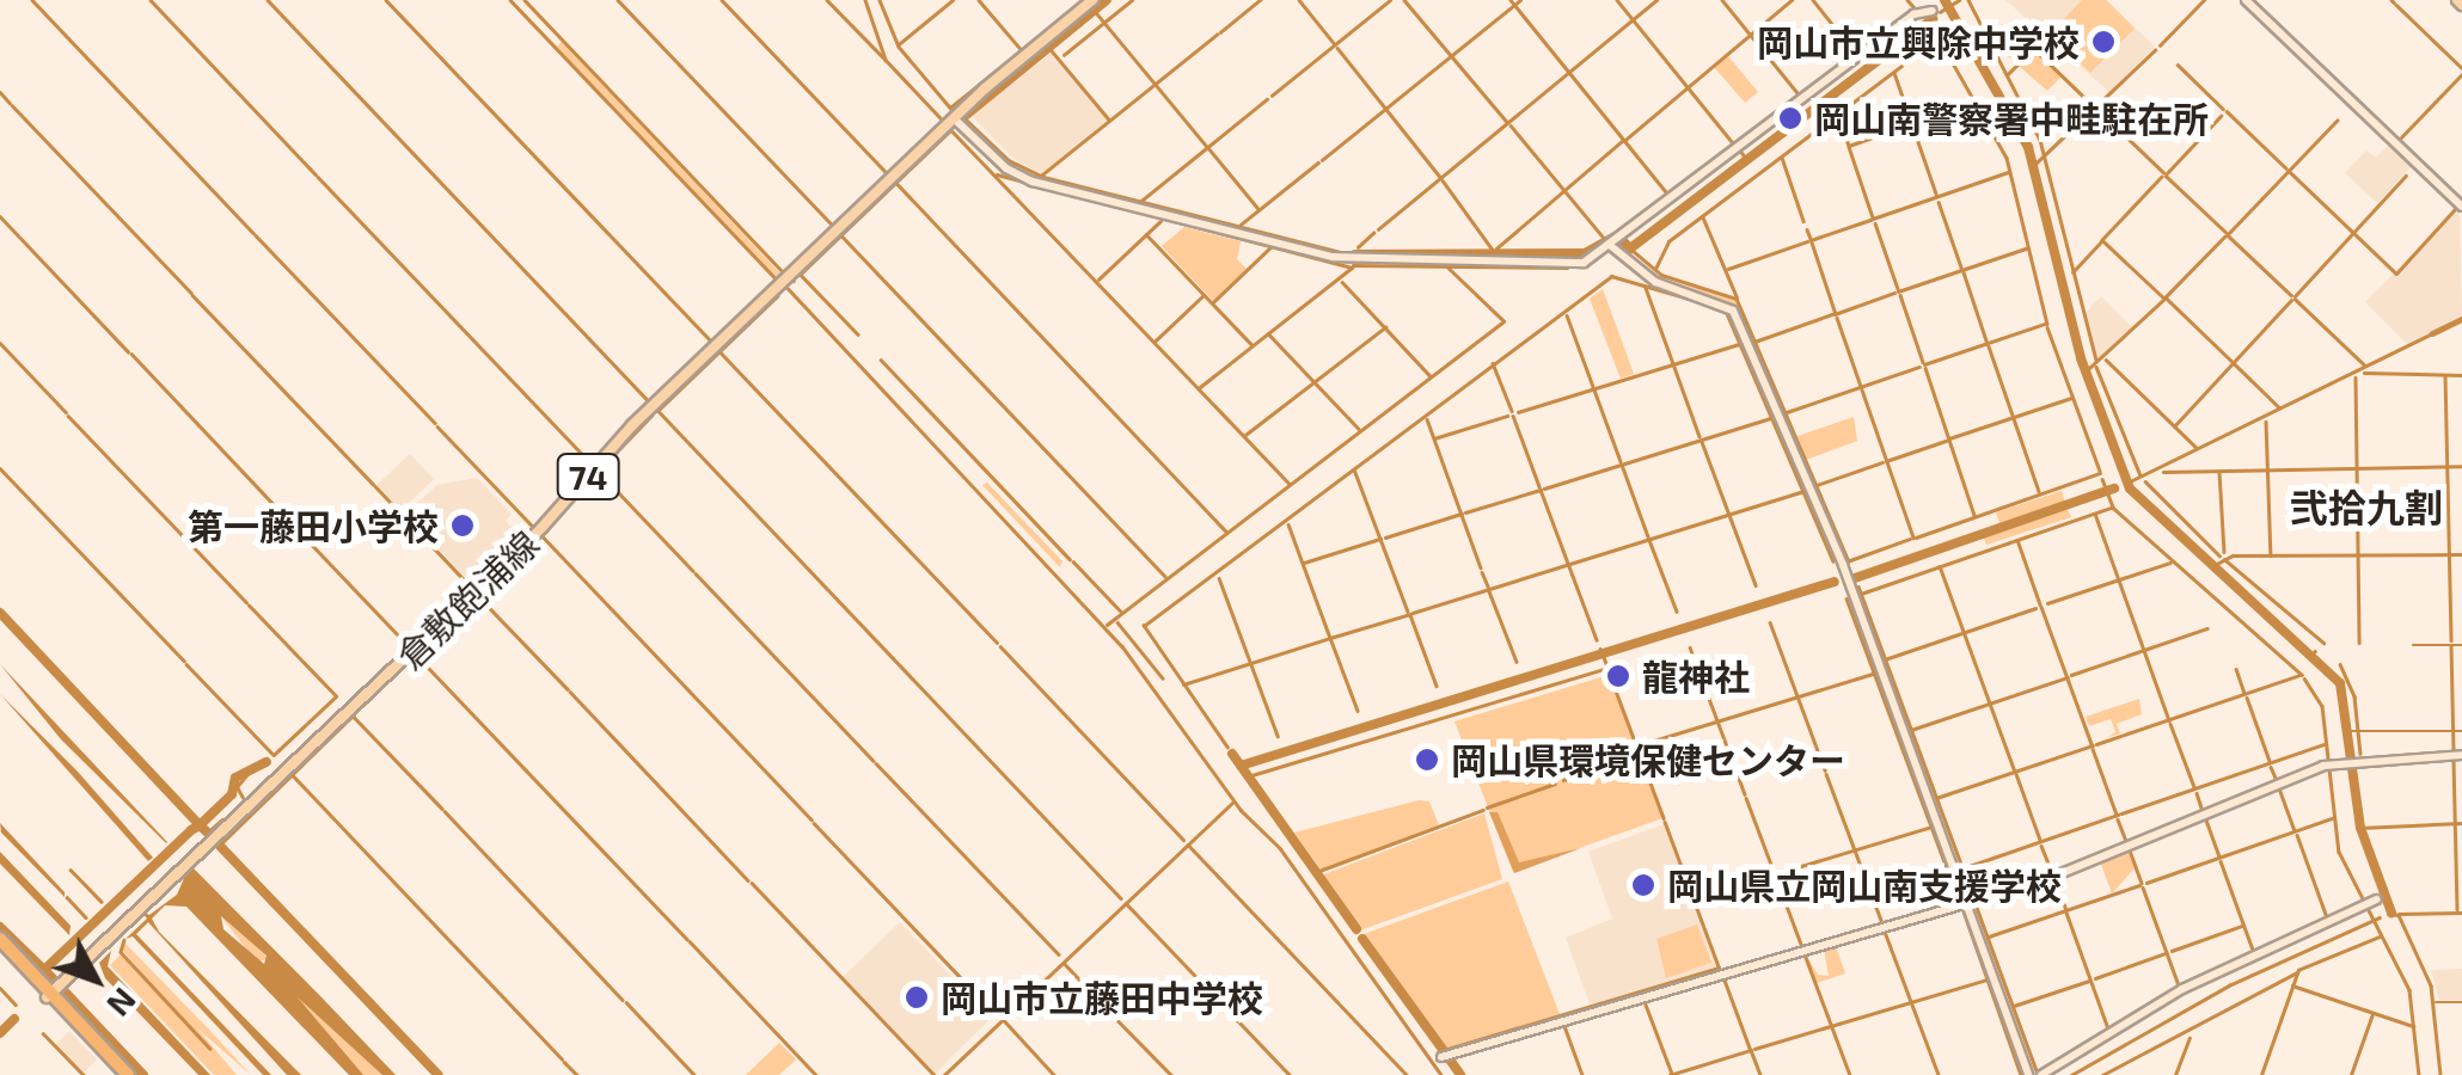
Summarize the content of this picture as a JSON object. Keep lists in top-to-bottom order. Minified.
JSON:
{"streets":{"main road":["74","倉敷飽浦線"]},"districts":["弐拾九割"],"places":["岡山市立興除中学校","岡山南警察署中畦駐在所","第一藤田小学校","龍神社","岡山県環境保健センター","岡山県立岡山南支援学校","岡山市立藤田中学校"],"north":"bottom right"}
